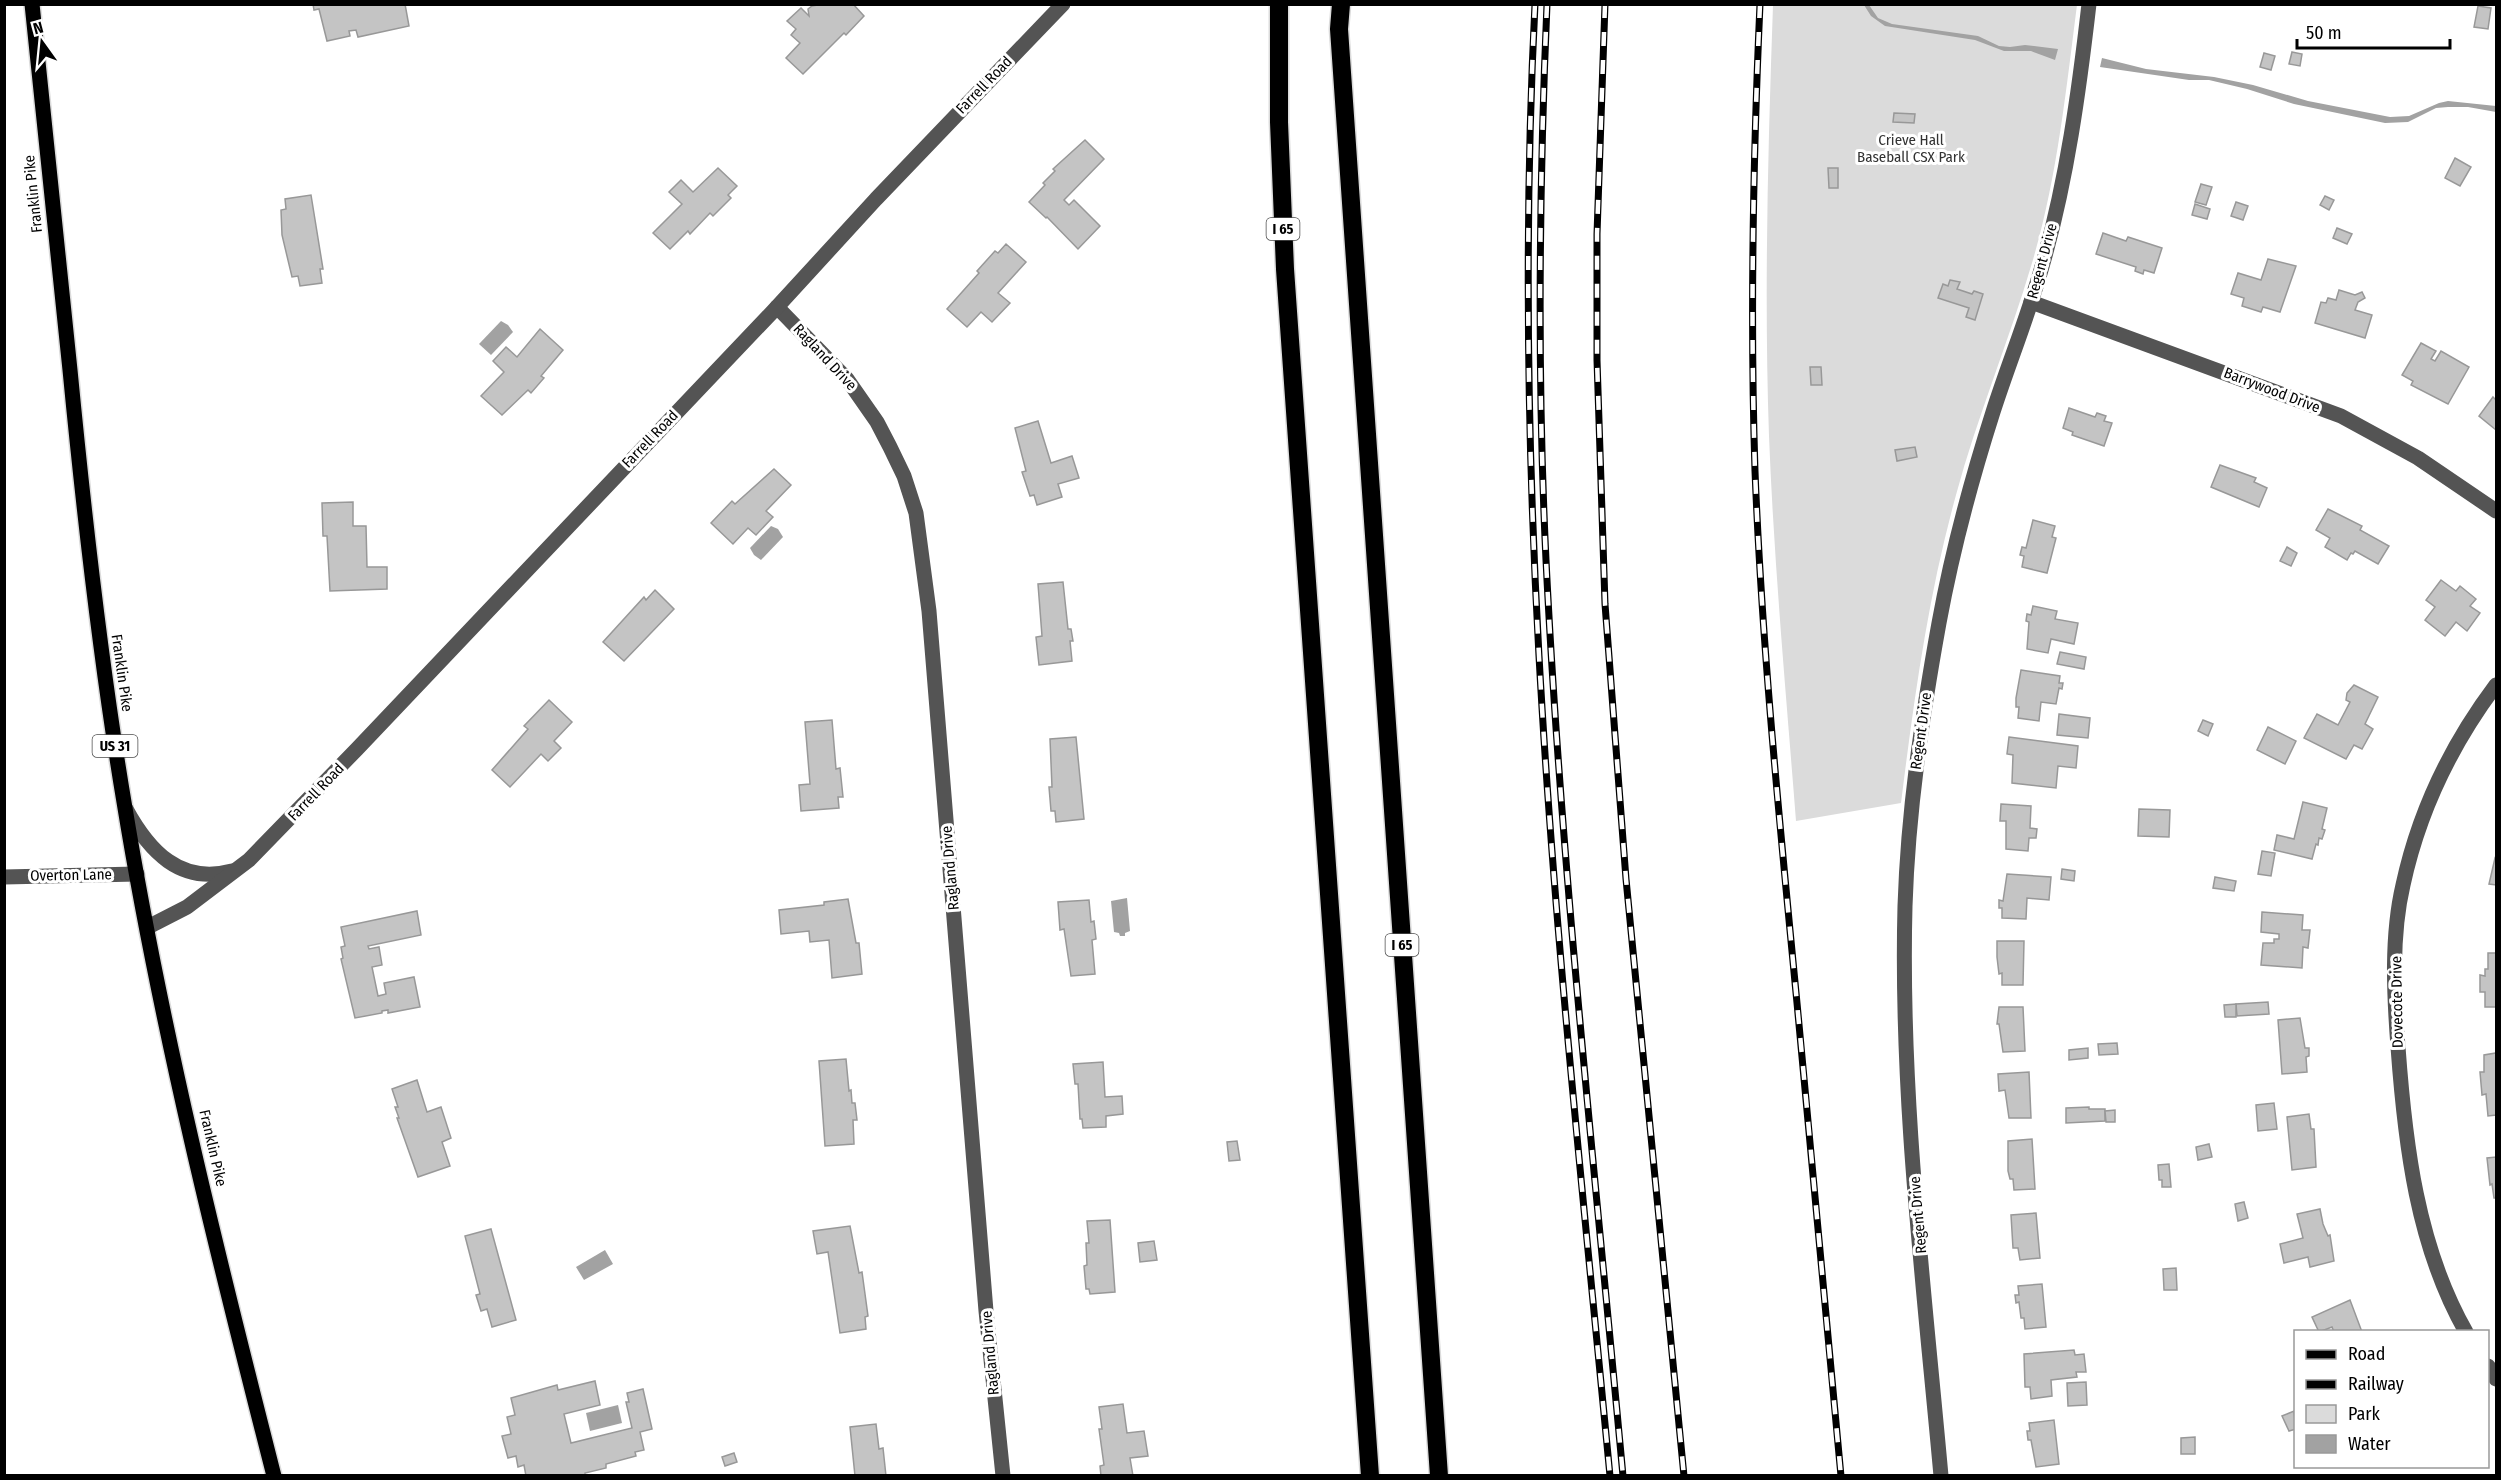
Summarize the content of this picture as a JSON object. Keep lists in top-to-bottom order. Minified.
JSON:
{"streets":{"highway":["I 65"],"main road":["Franklin Pike","US 31"],"street":["Farrell Road","Regent Drive","Ragland Drive","Barrywood Drive","Overton Lane","Dovecote Drive"]},"crossings":[["Farrell Road","Franklin Pike"],["Farrell Road","Ragland Drive"],["Franklin Pike","Overton Lane"],["Regent Drive","Barrywood Drive"]],"parks":["Crieve Hall Baseball CSX Park"],"legend":["Road","Railway","Park","Water"],"scale_bar":"50 m","north":"top"}
